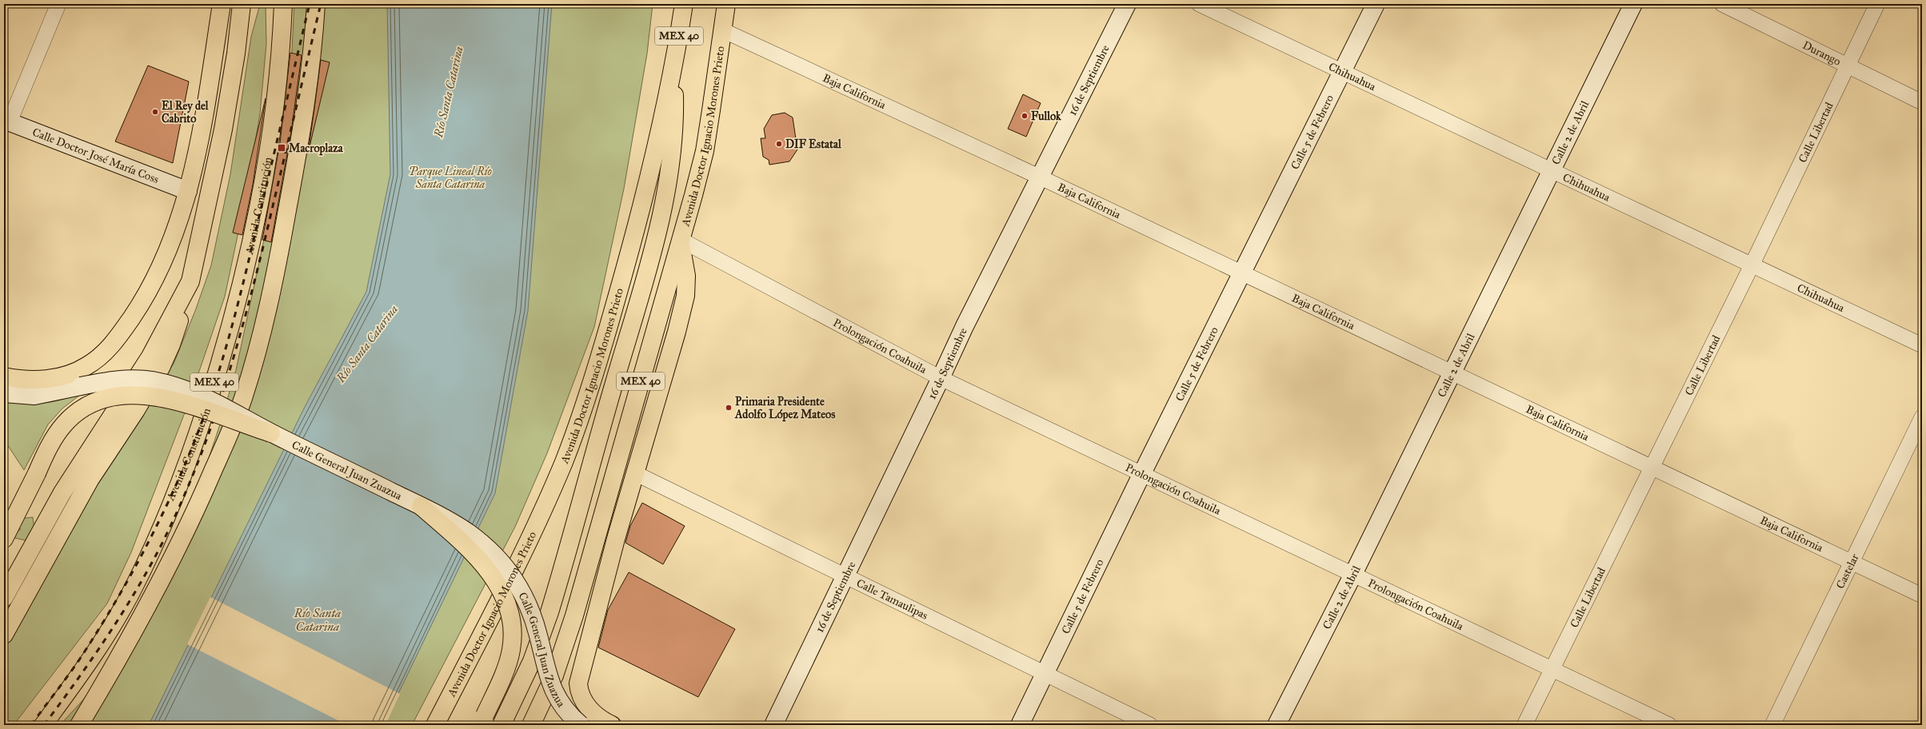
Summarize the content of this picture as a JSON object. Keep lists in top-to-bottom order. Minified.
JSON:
{"streets":{"highway":["MEX 40","Avenida Doctor Ignacio Morones Prieto","Avenida Constitución"],"street":["Durango","Chihuahua","16 de Septiembre","Baja California","Calle 5 de Febrero","Calle Libertad","Calle 2 de Abril","Calle Doctor José María Coss","Prolongación Coahuila","Calle General Juan Zuazua","Castelar","Calle Tamaulipas"]},"crossings":[["Durango","Calle Libertad"],["Chihuahua","Calle 5 de Febrero"],["Chihuahua","Calle Libertad"],["Chihuahua","Calle 2 de Abril"],["16 de Septiembre","Baja California"],["16 de Septiembre","Prolongación Coahuila"],["16 de Septiembre","Calle Tamaulipas"],["Baja California","Calle 5 de Febrero"],["Baja California","Calle Libertad"],["Baja California","Calle 2 de Abril"],["Baja California","Avenida Doctor Ignacio Morones Prieto"],["Baja California","Castelar"],["Calle 5 de Febrero","Prolongación Coahuila"],["Calle 5 de Febrero","Calle Tamaulipas"],["Calle Libertad","Prolongación Coahuila"],["Calle 2 de Abril","Prolongación Coahuila"],["Avenida Doctor Ignacio Morones Prieto","Prolongación Coahuila"]],"water":["Río Santa Catarina"],"parks":["Parque Lineal Río Santa Catarina"],"places":{"other":["El Rey del Cabrito","Fullok","DIF Estatal","Primaria Presidente Adolfo López Mateos"],"transit":["Macroplaza"]}}
